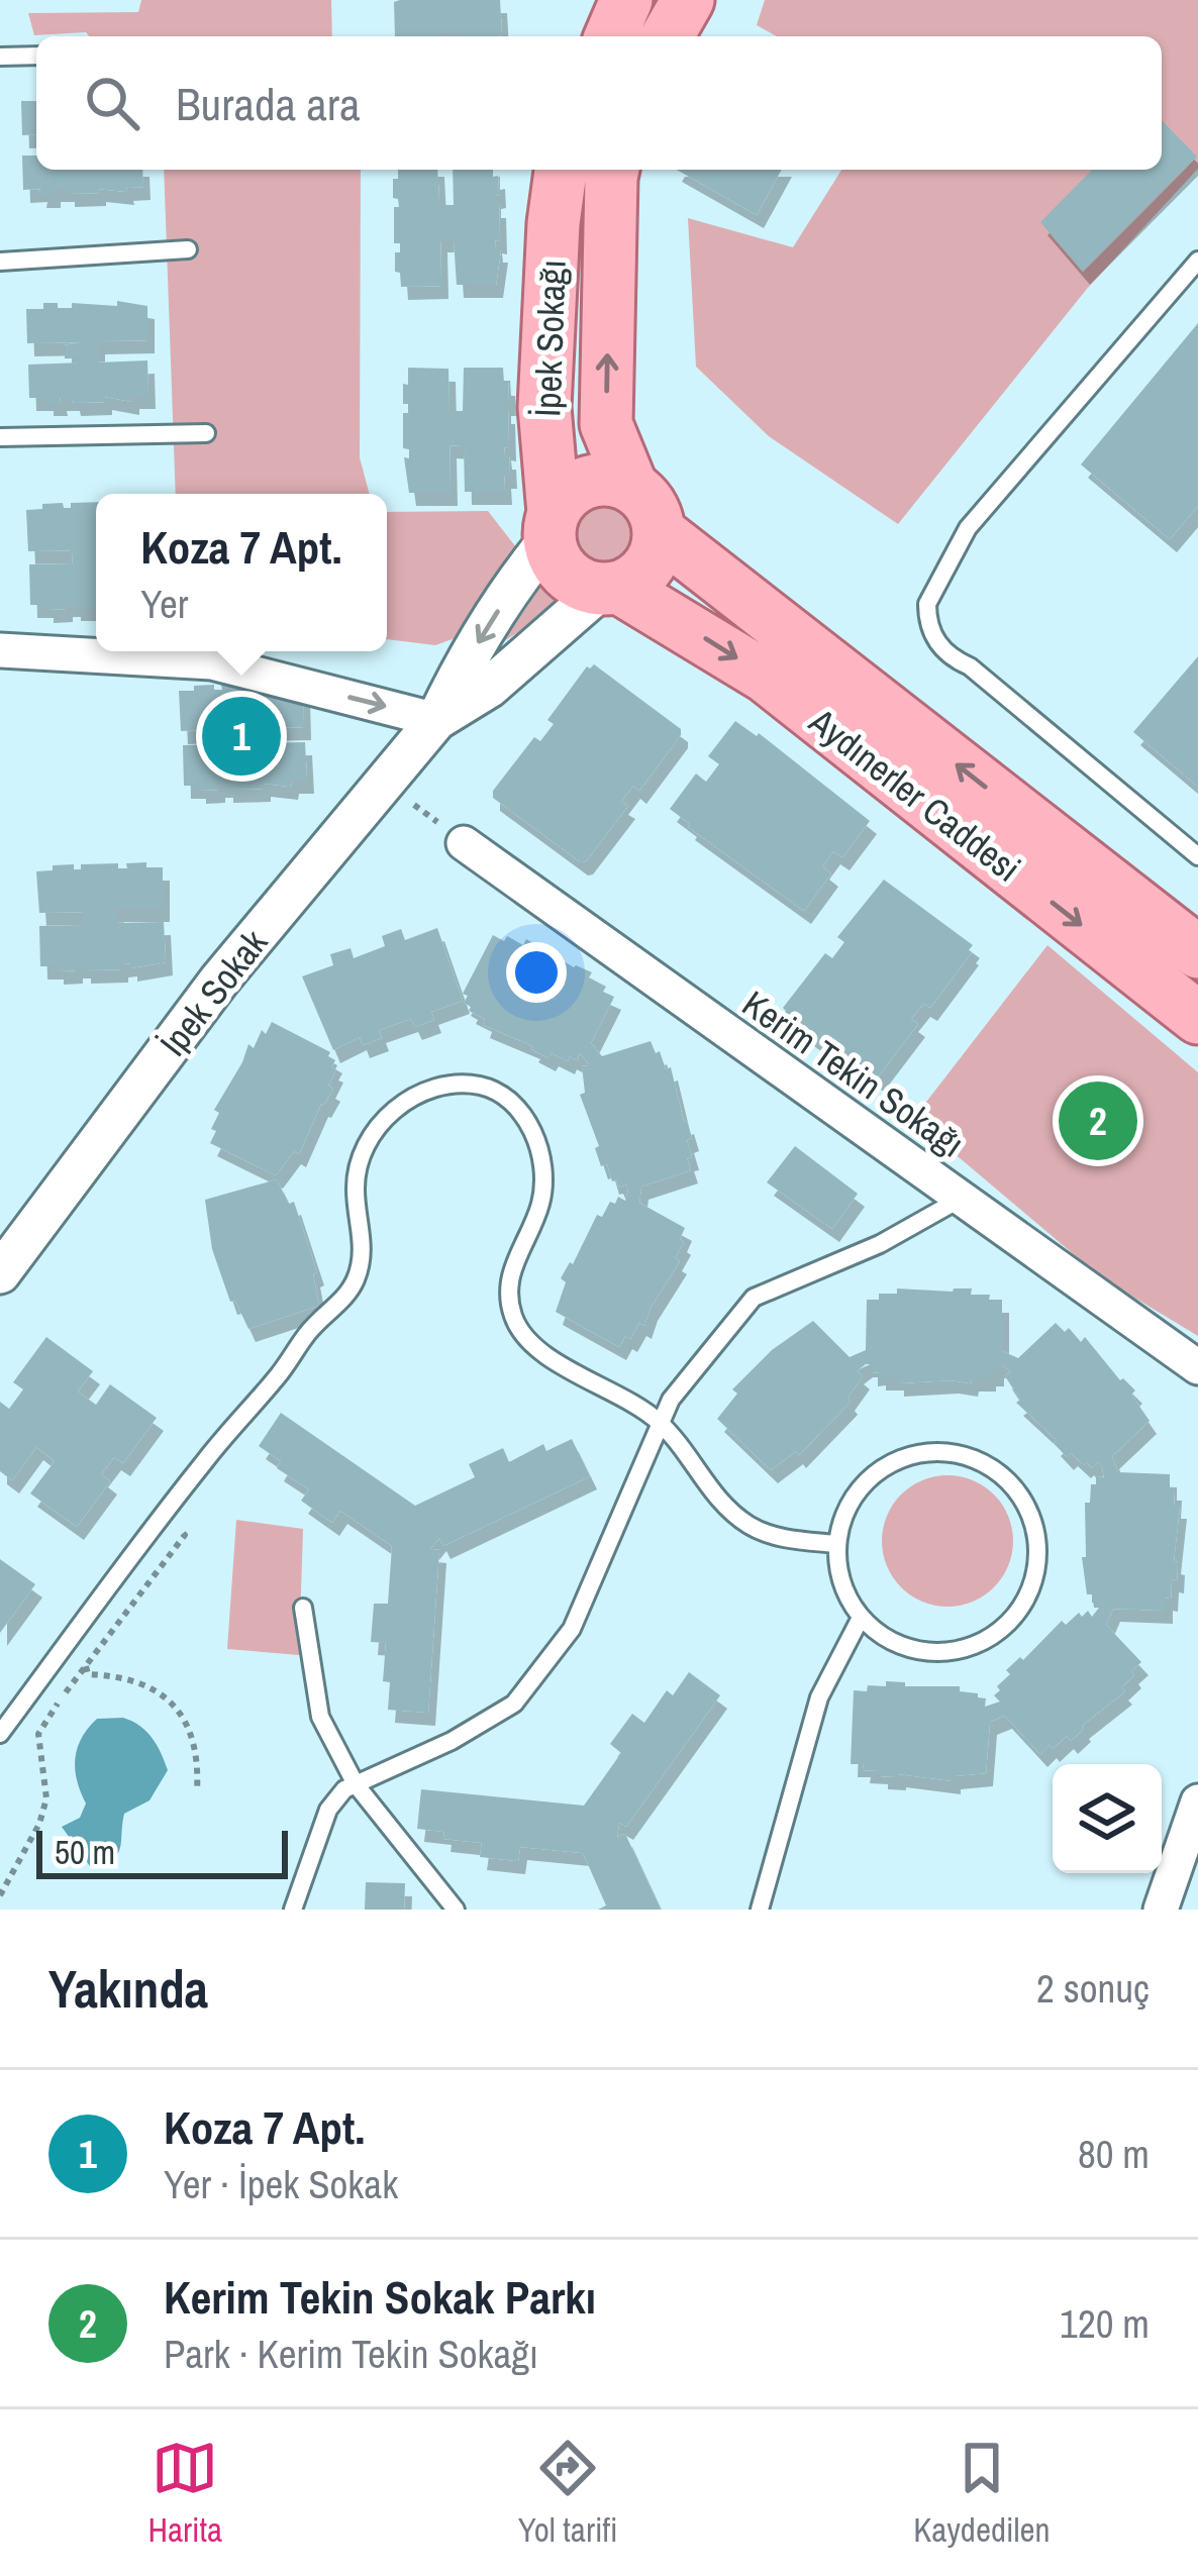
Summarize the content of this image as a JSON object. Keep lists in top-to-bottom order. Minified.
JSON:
{"streets":{"main road":["İpek Sokağı","Aydınerler Caddesi"],"street":["İpek Sokak","Kerim Tekin Sokağı"]},"crossings":[["İpek Sokağı","Aydınerler Caddesi"]],"scale_bar":"50 m","page":{"search":"Burada ara","popup":["Koza 7 Apt.","Yer"],"pins":["1","2"],"scale":"50 m","heading":["Yakında","2 sonuç"],"list":[{"mark":"1","name":"Koza 7 Apt.","note":"Yer · İpek Sokak","value":"80 m"},{"mark":"2","name":"Kerim Tekin Sokak Parkı","note":"Park · Kerim Tekin Sokağı","value":"120 m"}],"nav":["Harita","Yol tarifi","Kaydedilen"]}}
